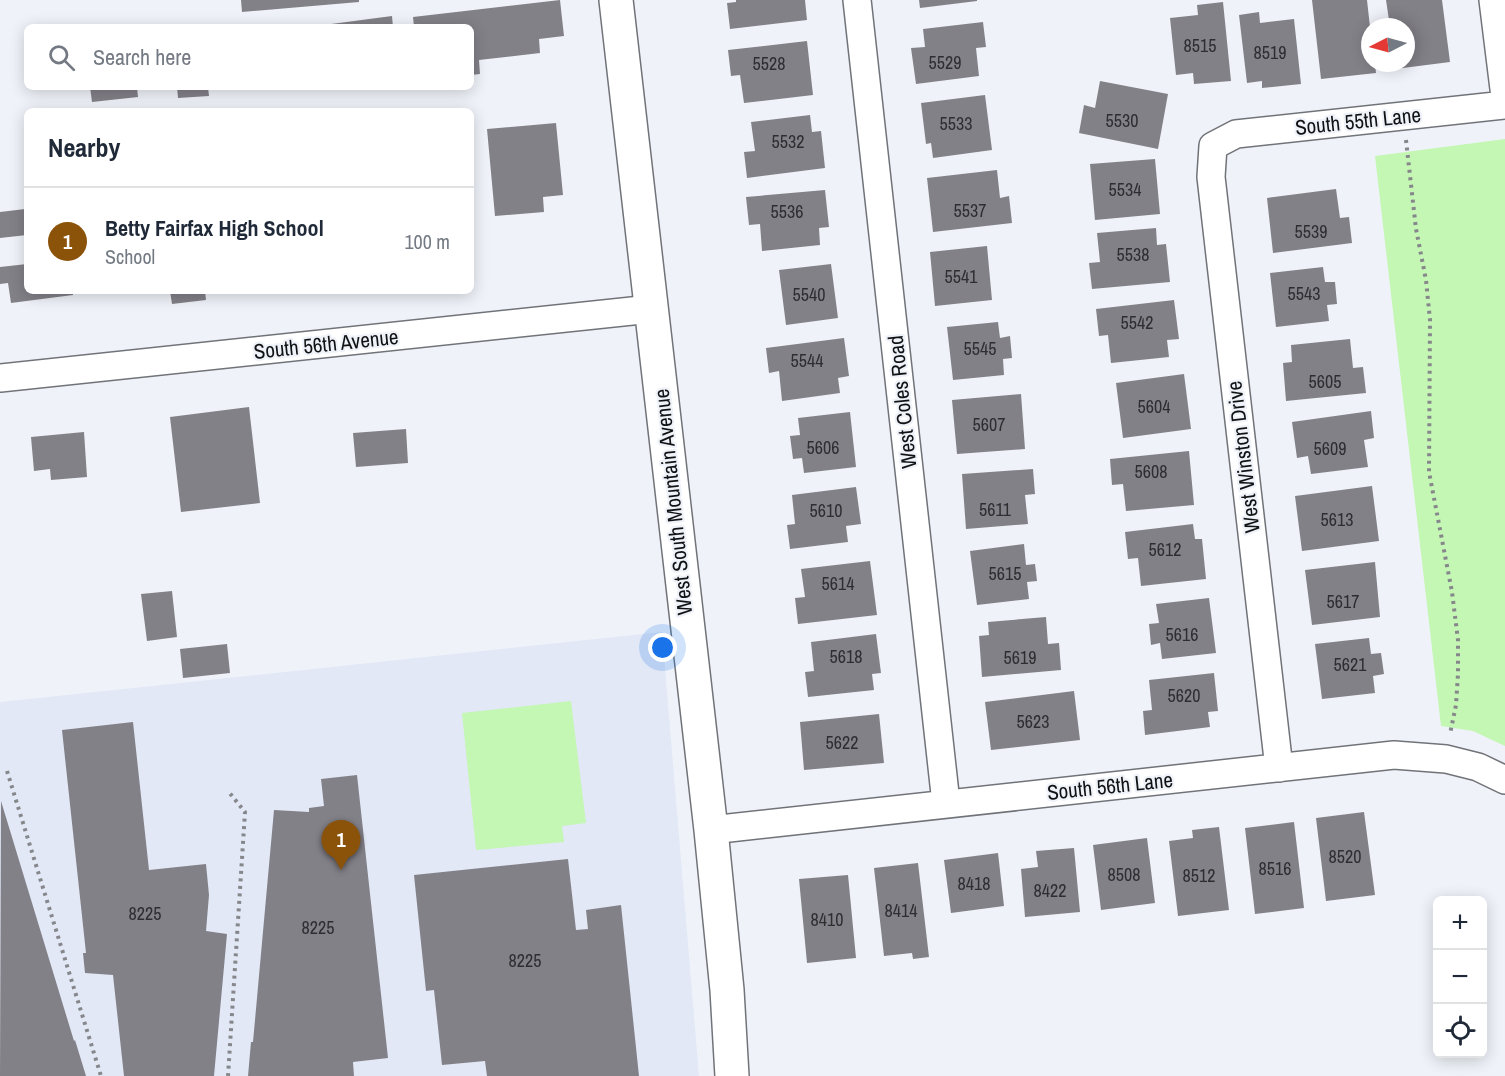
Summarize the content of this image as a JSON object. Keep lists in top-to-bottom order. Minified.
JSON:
{"streets":{"street":["South 55th Lane","South 56th Avenue","West Coles Road","West Winston Drive","West South Mountain Avenue","South 56th Lane"]},"crossings":[["South 55th Lane","West Winston Drive"],["South 56th Avenue","West South Mountain Avenue"],["West Coles Road","South 56th Lane"],["West Winston Drive","South 56th Lane"],["West South Mountain Avenue","South 56th Lane"]],"house_numbers":["8515","8519","5529","5528","5530","5533","5532","5534","5537","5536","5539","5538","5541","5543","5540","5542","5545","5544","5605","5604","5607","5606","5609","5608","5611","5610","5613","5612","5615","5614","5617","5616","5618","5619","5621","5620","5623","5622","8520","8516","8508","8512","8418","8422","8414","8225","8410","8225","8225"],"north":"left","page":{"search":"Search here","heading":"Nearby","list":[{"mark":"1","name":"Betty Fairfax High School","note":"School","value":"100 m"}],"pins":"1","map_buttons":["+","−"]}}
